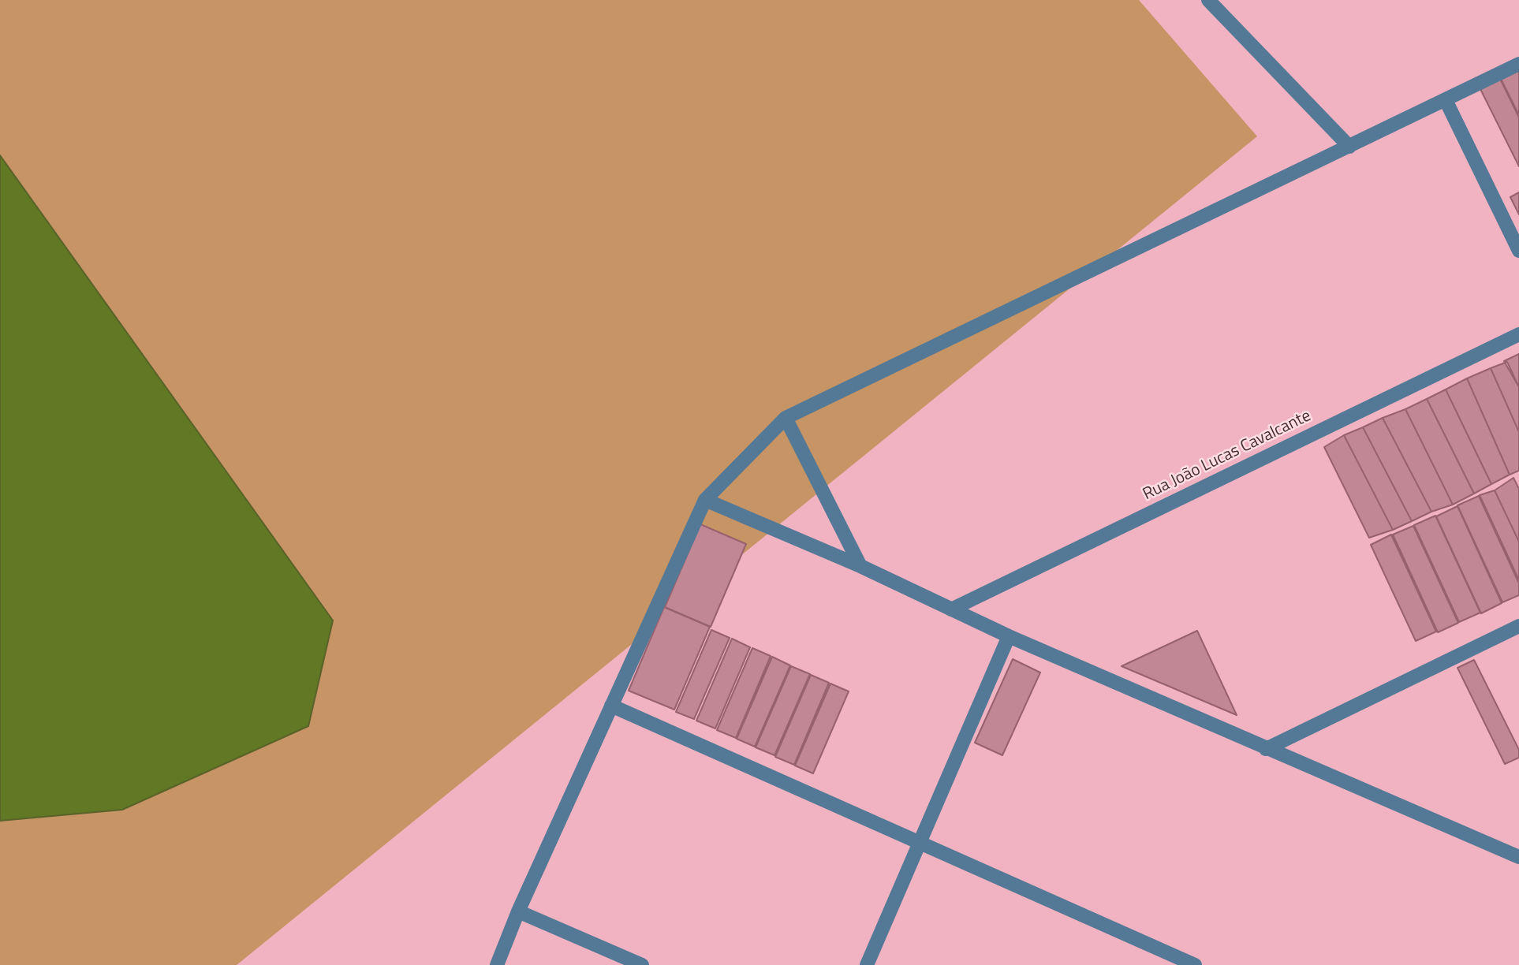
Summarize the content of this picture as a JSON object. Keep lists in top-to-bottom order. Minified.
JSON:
{"streets":{"street":["Rua João Lucas Cavalcante"]}}
